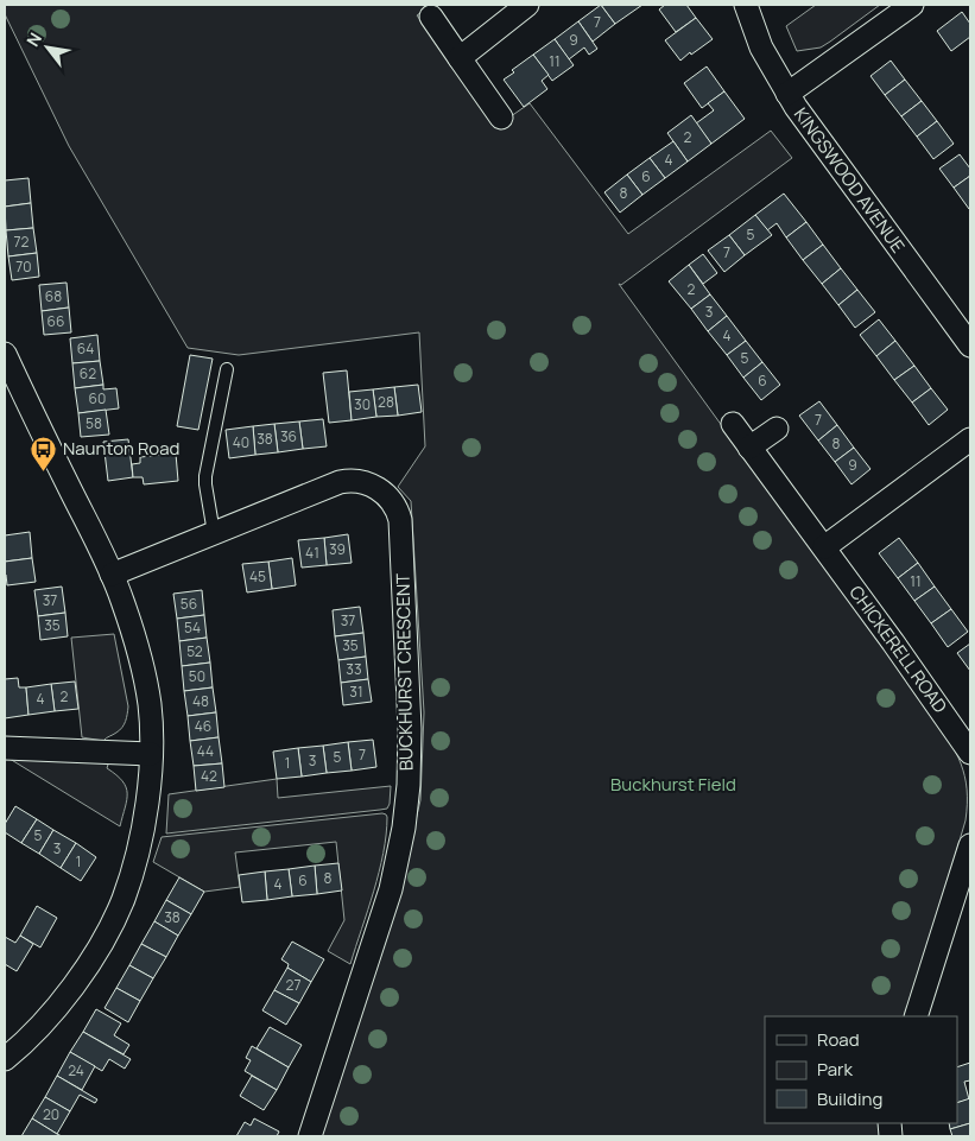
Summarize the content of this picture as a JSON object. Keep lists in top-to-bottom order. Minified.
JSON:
{"streets":{"street":["KINGSWOOD AVENUE","CHICKERELL ROAD","BUCKHURST CRESCENT"]},"parks":["Buckhurst Field"],"places":{"bus stop":["Naunton Road"]},"house_numbers":["7","9","11","2","4","6","8","5","72","7","70","2","68","3","66","4","64","5","62","6","60","28","30","7","58","36","38","40","8","9","39","41","45","11","37","56","37","35","54","35","52","33","50","31","2","4","48","46","44","7","5","3","1","42","5","3","1","8","6","4","38","27","24","20"],"legend":["Road","Park","Building"],"north":"top left"}
